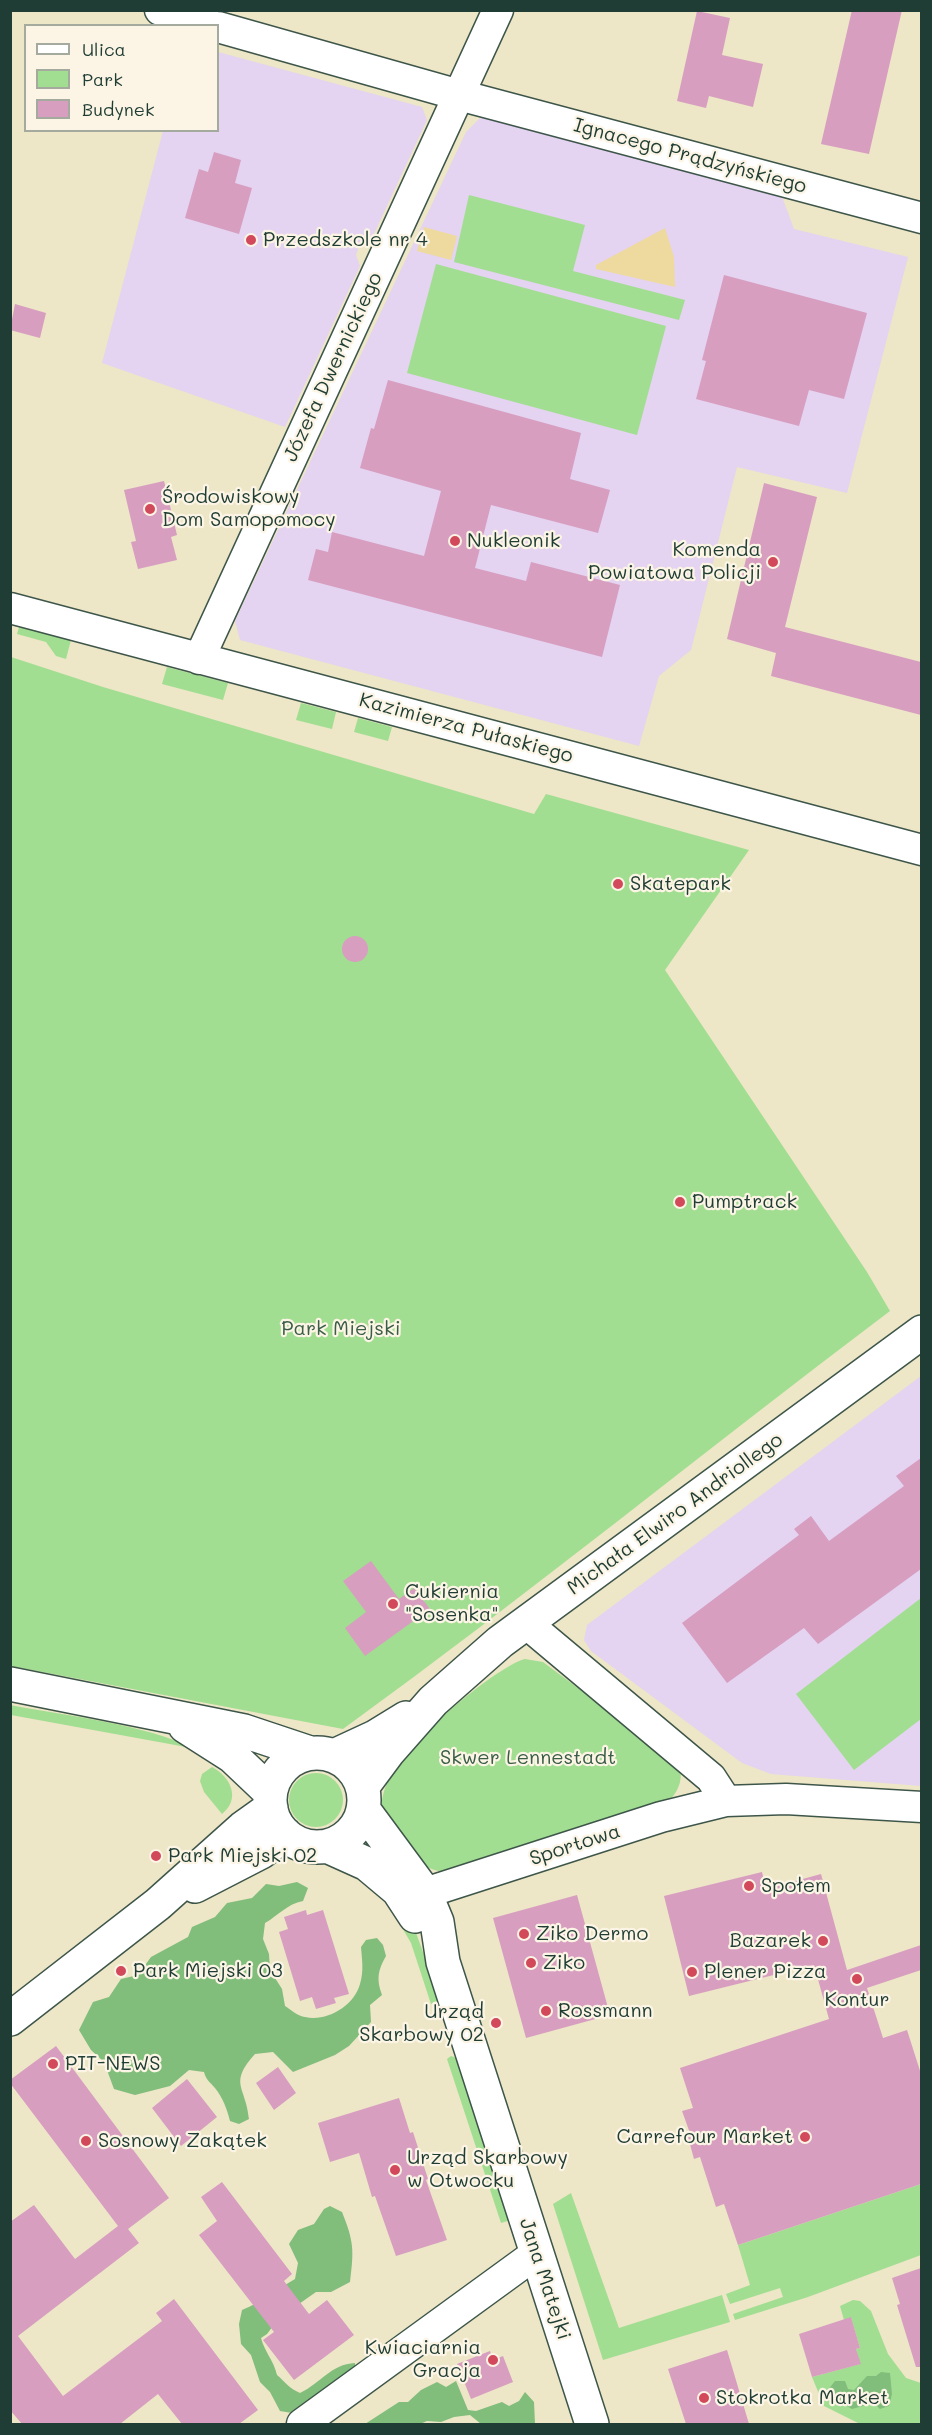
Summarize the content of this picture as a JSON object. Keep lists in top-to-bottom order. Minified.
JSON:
{"streets":{"main road":["Michała Elwiro Andriollego","Jana Matejki"],"street":["Ignacego Prądzyńskiego","Józefa Dwernickiego","Kazimierza Pułaskiego","Sportowa"]},"crossings":[["Ignacego Prądzyńskiego","Józefa Dwernickiego"],["Józefa Dwernickiego","Kazimierza Pułaskiego"],["Michała Elwiro Andriollego","Jana Matejki"],["Sportowa","Jana Matejki"]],"parks":["Park Miejski","Skwer Lennestadt"],"places":["Przedszkole nr 4","Środowiskowy Dom Samopomocy","Nukleonik","Komenda Powiatowa Policji","Skatepark","Pumptrack","Cukiernia \"Sosenka\"","Park Miejski 02","Społem","Ziko Dermo","Bazarek","Ziko","Park Miejski 03","Plener Pizza","Kontur","Rossmann","Urząd Skarbowy 02","PIT-NEWS","Carrefour Market","Sosnowy Zakątek","Urząd Skarbowy w Otwocku","Kwiaciarnia Gracja","Stokrotka Market"],"legend":["Ulica","Park","Budynek"]}
